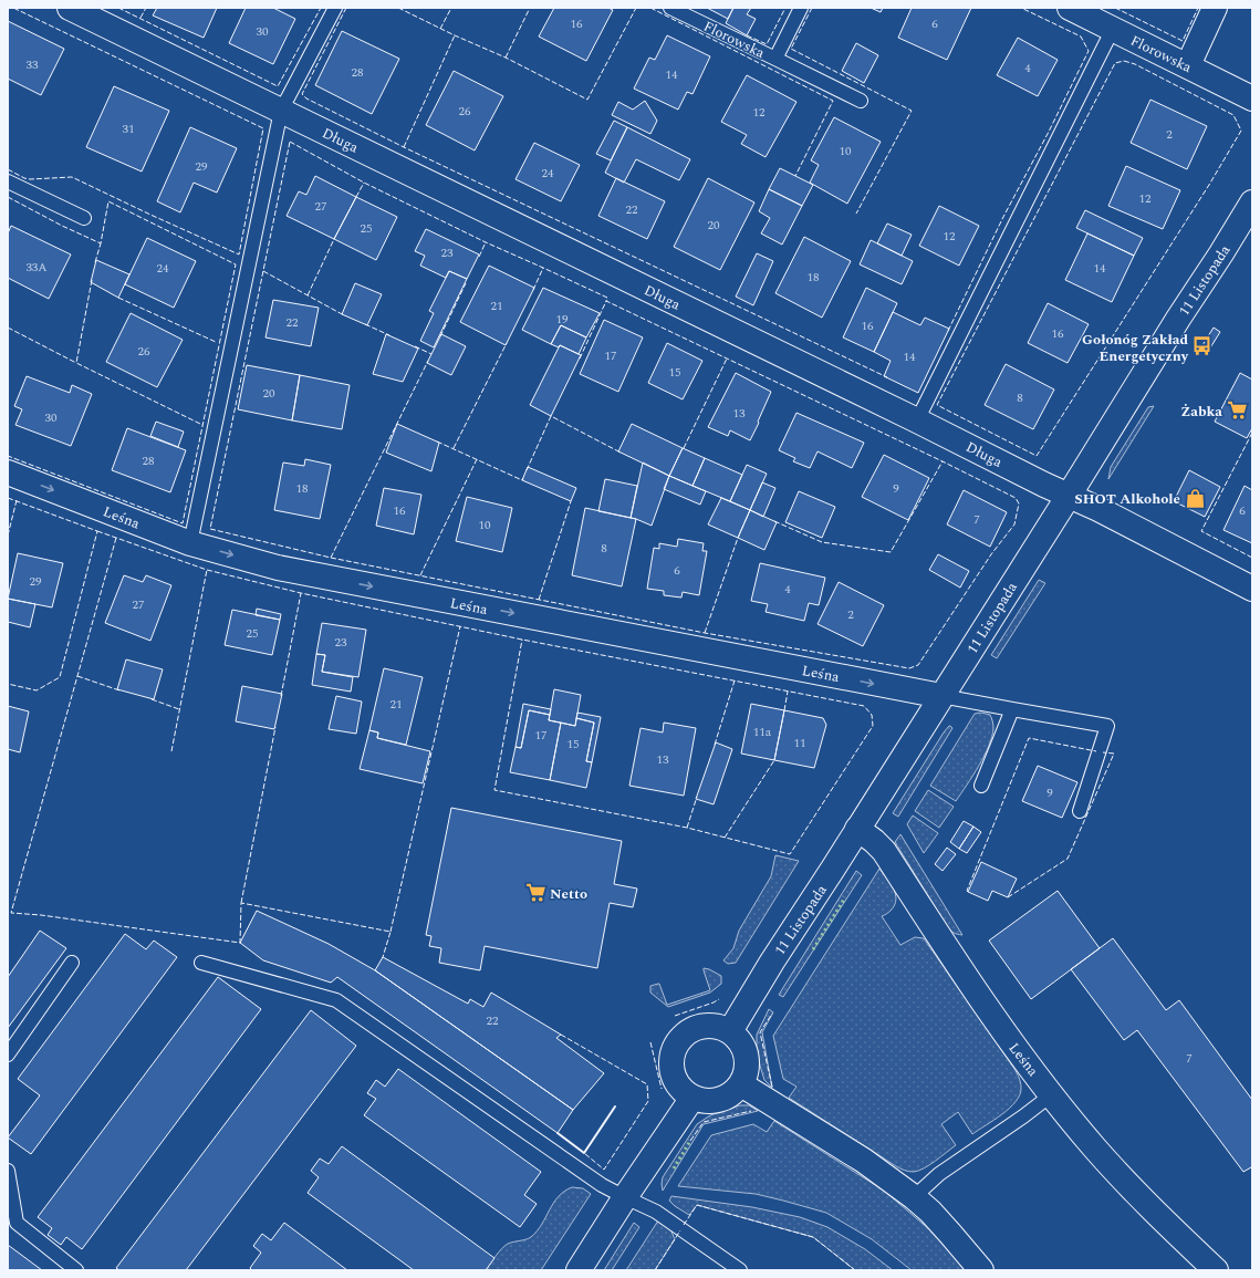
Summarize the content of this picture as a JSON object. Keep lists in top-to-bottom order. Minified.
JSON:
{"streets":{"street":["Florowska","Długa","11 Listopada","Leśna"]},"crossings":[["Długa","11 Listopada"],["11 Listopada","Leśna"]],"one_way":["Leśna"],"places":{"bus stop":["Gołonóg Zakład Energetyczny"],"supermarket":["Żabka","Netto"],"shop":["SHOT Alkohole"]},"house_numbers":["16","6","30","33","4","28","14","26","12","31","2","10","29","24","12","27","22","20","25","12","23","33A","24","14","18","21","19","22","16","16","26","17","14","15","20","8","13","30","28","18","9","16","6","7","10","8","6","29","4","27","2","25","23","21","11a","17","11","15","13","9","22","7"]}
